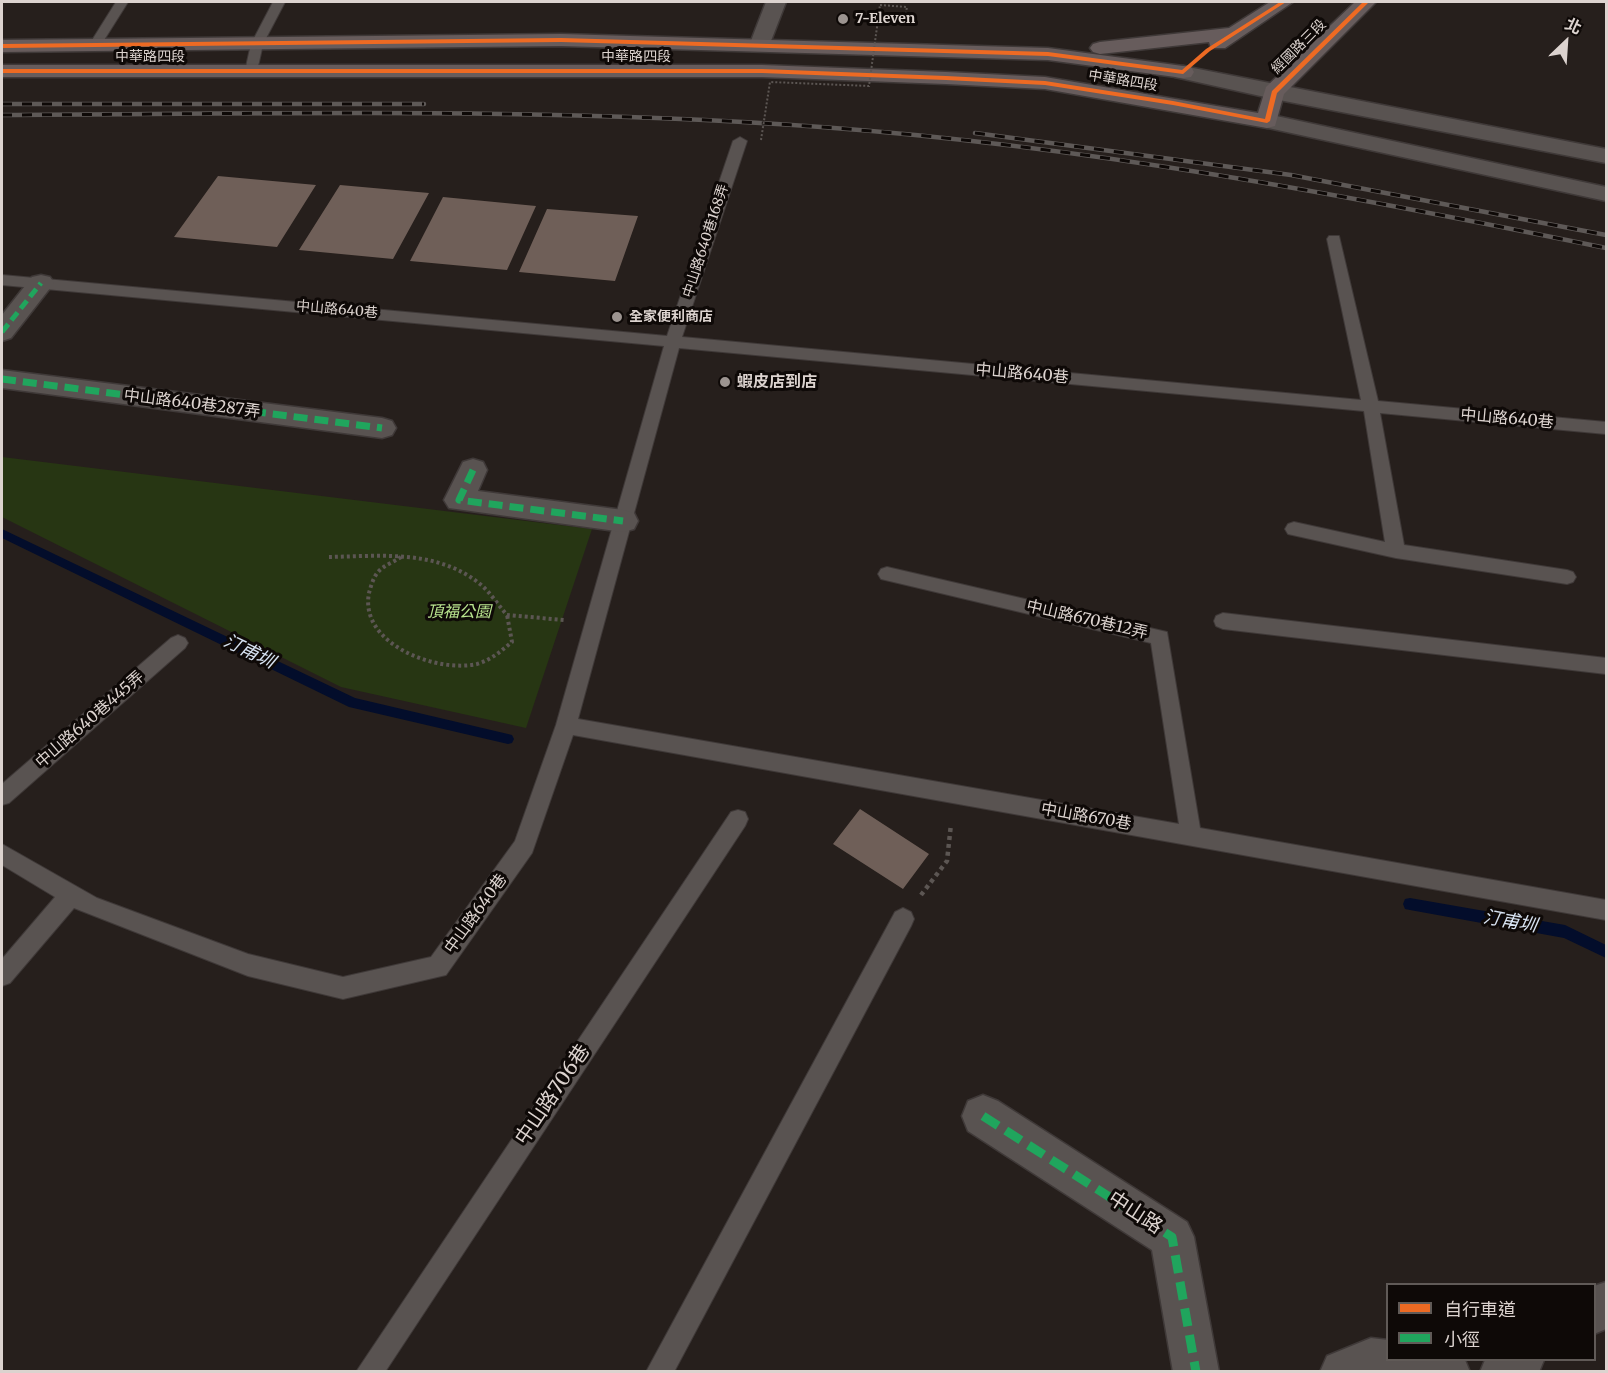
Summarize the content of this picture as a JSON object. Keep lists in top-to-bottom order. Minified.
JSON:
{"streets":{"main road":["經國路三段","中華路四段"],"street":["中山路640巷287弄","中山路"],"lane":["中山路640巷168弄","中山路640巷","中山路670巷12弄","中山路640巷445弄","中山路670巷","中山路706巷"]},"crossings":[["經國路三段","中華路四段"],["中山路640巷168弄","中山路640巷"],["中山路640巷","中山路670巷"],["中山路670巷12弄","中山路670巷"]],"water":["汀甫圳"],"parks":["頂福公園"],"places":["7-Eleven","全家便利商店","蝦皮店到店"],"legend":["自行車道","小徑"],"north":"top right"}
